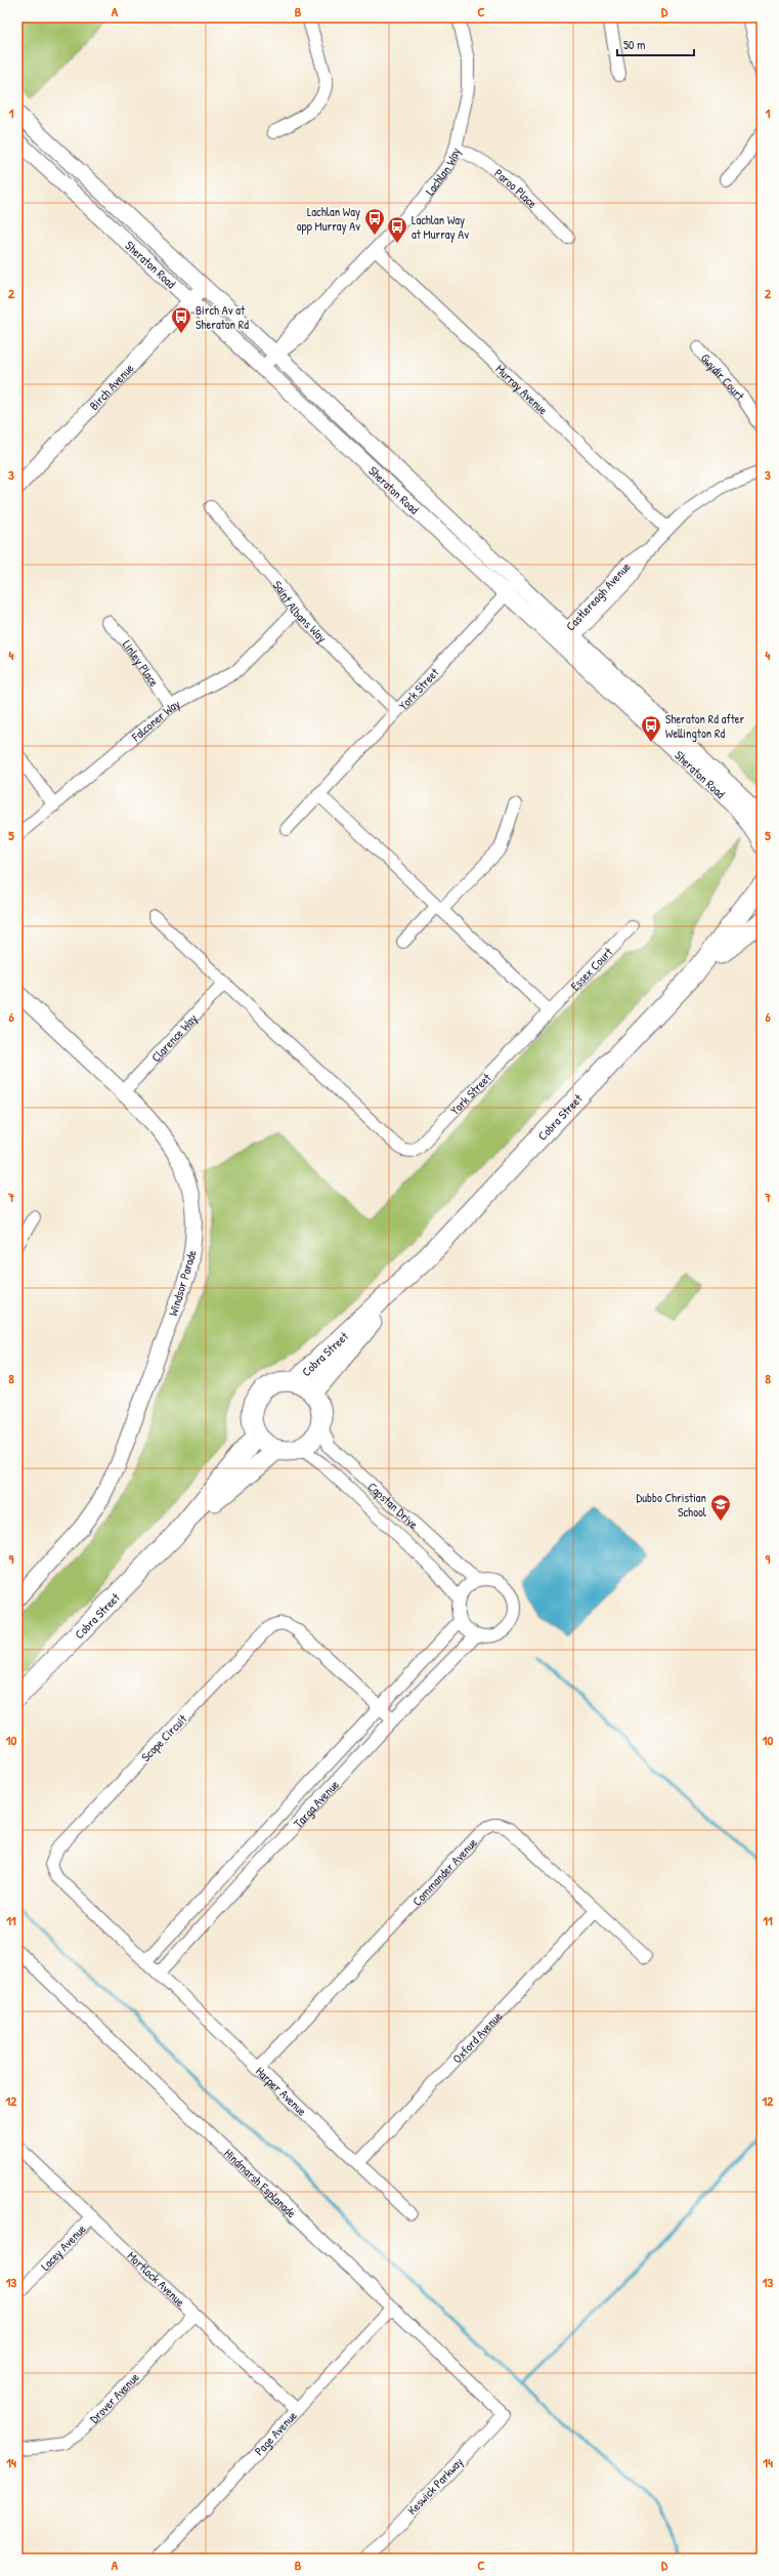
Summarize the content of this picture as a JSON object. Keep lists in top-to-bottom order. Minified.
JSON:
{"streets":{"highway":["Cobra Street"],"street":["Lachlan Way","Paroo Place","Sheraton Road","Gwydir Court","Birch Avenue","Murray Avenue","Castlereagh Avenue","Saint Albans Way","Linley Place","York Street","Falconer Way","Essex Court","Clarence Way","Windsor Parade","Capstan Drive","Scope Circuit","Targa Avenue","Commander Avenue","Oxford Avenue","Harper Avenue","Hindmarsh Esplanade","Lacey Avenue","Mortlock Avenue","Drover Avenue","Page Avenue","Keswick Parkway"]},"crossings":[["Lachlan Way","Paroo Place"],["Lachlan Way","Sheraton Road"],["Lachlan Way","Murray Avenue"],["Sheraton Road","Birch Avenue"],["Sheraton Road","Castlereagh Avenue"],["Sheraton Road","York Street"],["Murray Avenue","Castlereagh Avenue"],["Saint Albans Way","York Street"],["Saint Albans Way","Falconer Way"],["Linley Place","Falconer Way"],["York Street","Essex Court"],["York Street","Clarence Way"],["Clarence Way","Windsor Parade"],["Cobra Street","Capstan Drive"],["Capstan Drive","Targa Avenue"],["Scope Circuit","Targa Avenue"],["Scope Circuit","Harper Avenue"],["Targa Avenue","Harper Avenue"],["Commander Avenue","Oxford Avenue"],["Commander Avenue","Harper Avenue"],["Oxford Avenue","Harper Avenue"],["Hindmarsh Esplanade","Page Avenue"],["Hindmarsh Esplanade","Keswick Parkway"],["Lacey Avenue","Mortlock Avenue"],["Mortlock Avenue","Drover Avenue"],["Mortlock Avenue","Page Avenue"]],"places":{"bus stop":["Lachlan Way opp Murray Av","Lachlan Way at Murray Av","Birch Av at Sheraton Rd","Sheraton Rd after Wellington Rd"],"school or university":["Dubbo Christian School"]},"scale_bar":"50 m","grid":{"columns":["A","B","C","D"],"rows":["1","2","3","4","5","6","7","8","9","10","11","12","13","14"]}}
